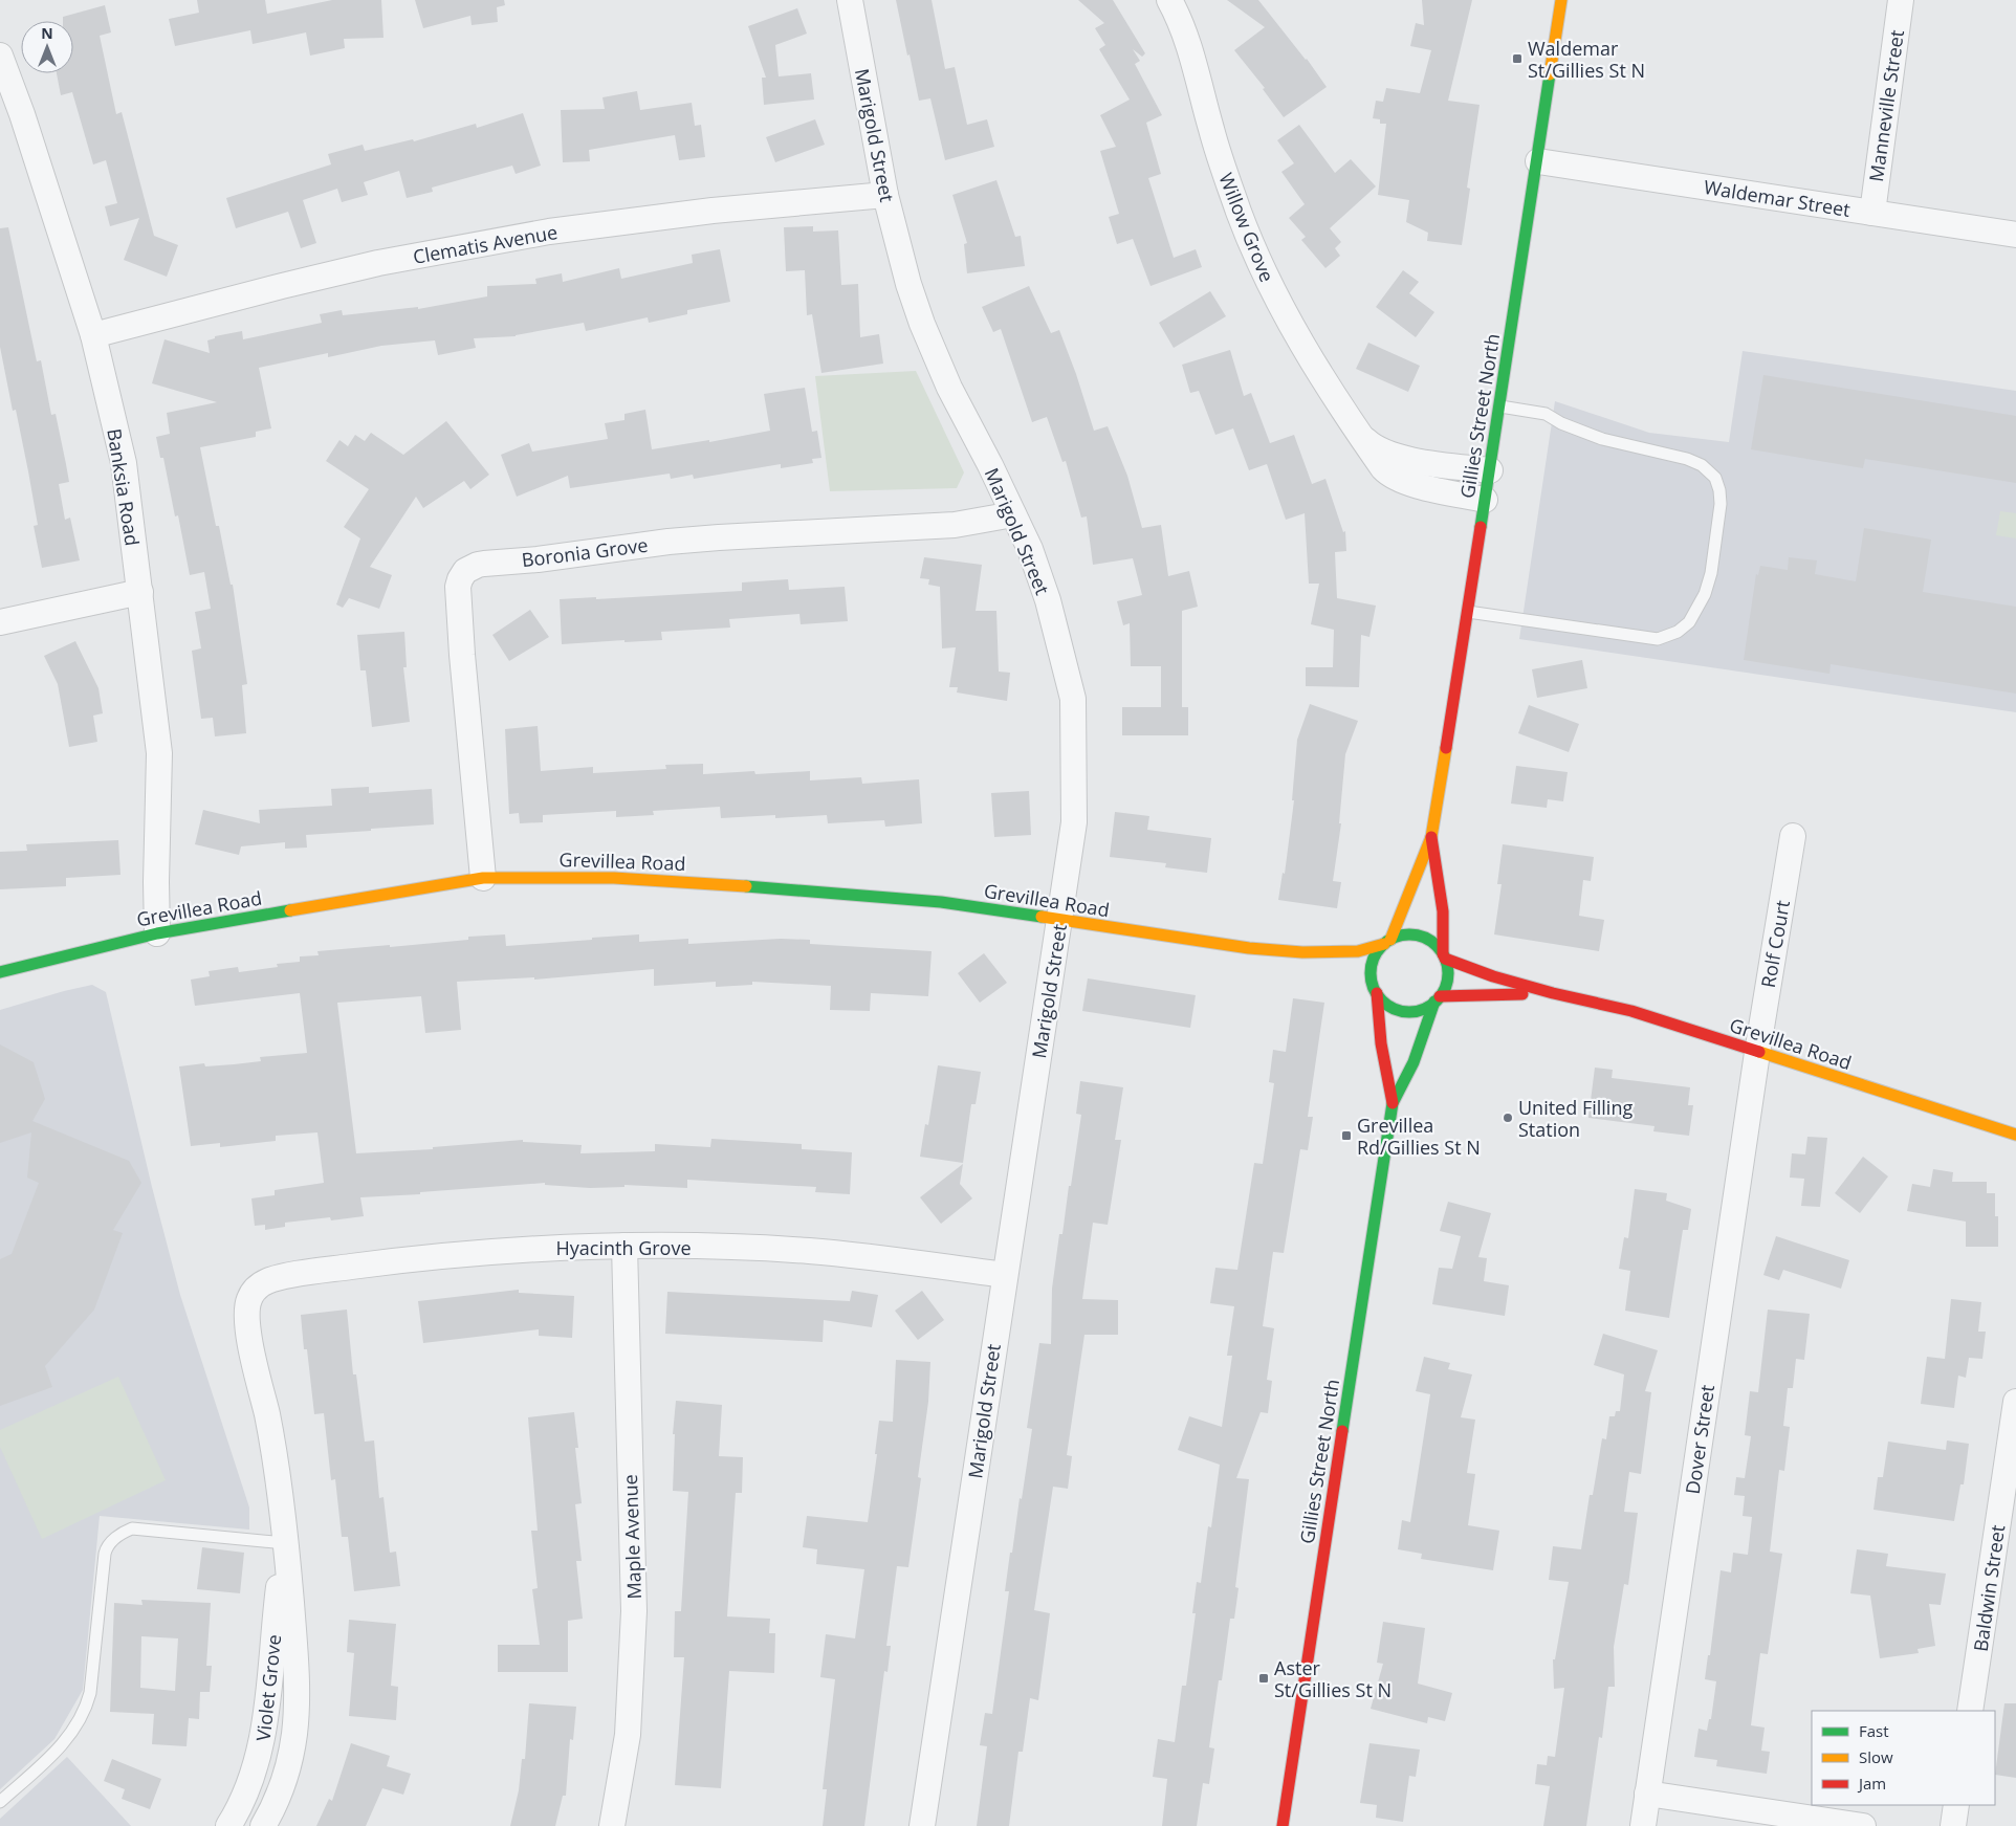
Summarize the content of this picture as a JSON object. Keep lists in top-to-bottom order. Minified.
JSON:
{"streets":{"main road":["Gillies Street North","Grevillea Road"],"street":["Manneville Street","Marigold Street","Waldemar Street","Willow Grove","Clematis Avenue","Banksia Road","Boronia Grove","Rolf Court","Hyacinth Grove","Dover Street","Maple Avenue","Baldwin Street","Violet Grove"]},"crossings":[["Manneville Street","Waldemar Street"],["Marigold Street","Clematis Avenue"],["Marigold Street","Boronia Grove"],["Marigold Street","Grevillea Road"],["Marigold Street","Hyacinth Grove"],["Waldemar Street","Gillies Street North"],["Willow Grove","Gillies Street North"],["Clematis Avenue","Banksia Road"],["Gillies Street North","Grevillea Road"],["Banksia Road","Grevillea Road"],["Boronia Grove","Grevillea Road"],["Grevillea Road","Rolf Court"],["Grevillea Road","Dover Street"],["Rolf Court","Dover Street"],["Hyacinth Grove","Maple Avenue"],["Hyacinth Grove","Violet Grove"]],"places":{"transit":["Waldemar St/Gillies St N","Grevillea Rd/Gillies St N","Aster St/Gillies St N"],"other":["United Filling Station"]},"legend":["Fast","Slow","Jam"],"north":"top"}
